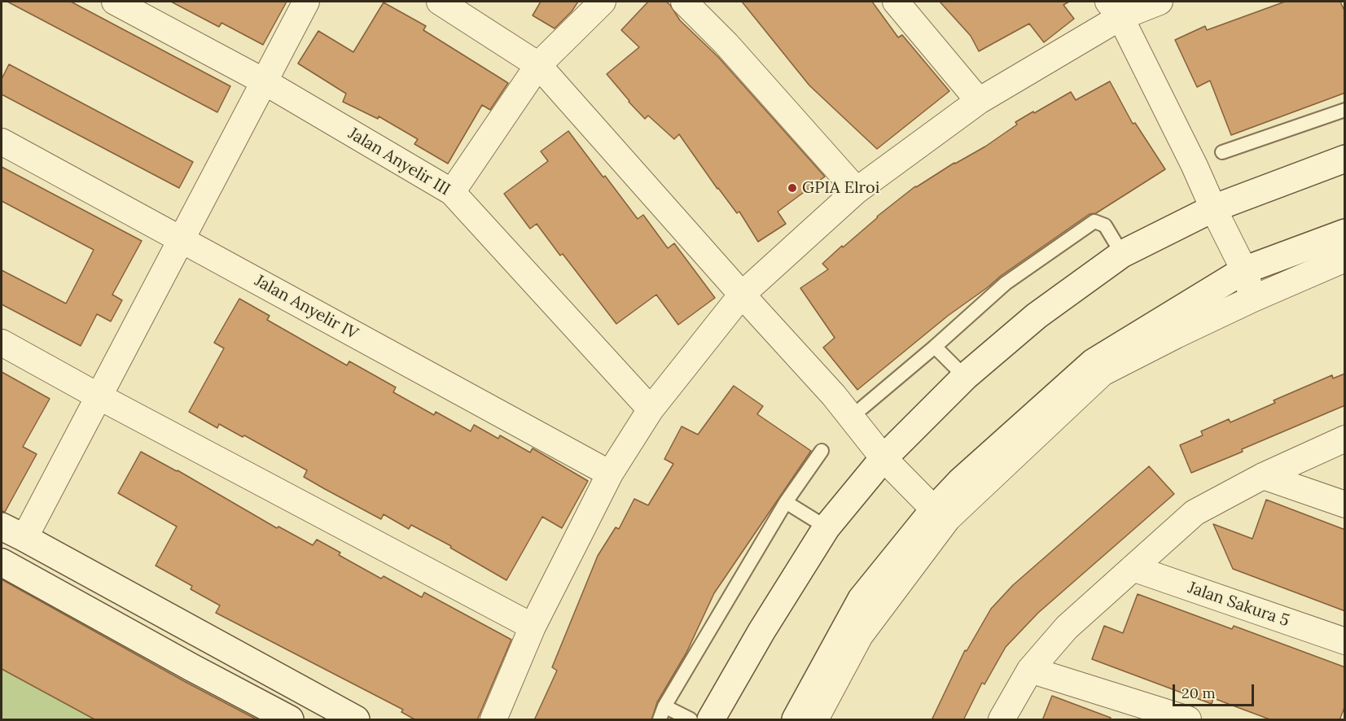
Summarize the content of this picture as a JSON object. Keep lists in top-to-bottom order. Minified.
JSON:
{"streets":{"street":["Jalan Anyelir III","Jalan Anyelir IV","Jalan Sakura 5"]},"places":["GPIA Elroi"],"scale_bar":"20 m"}
